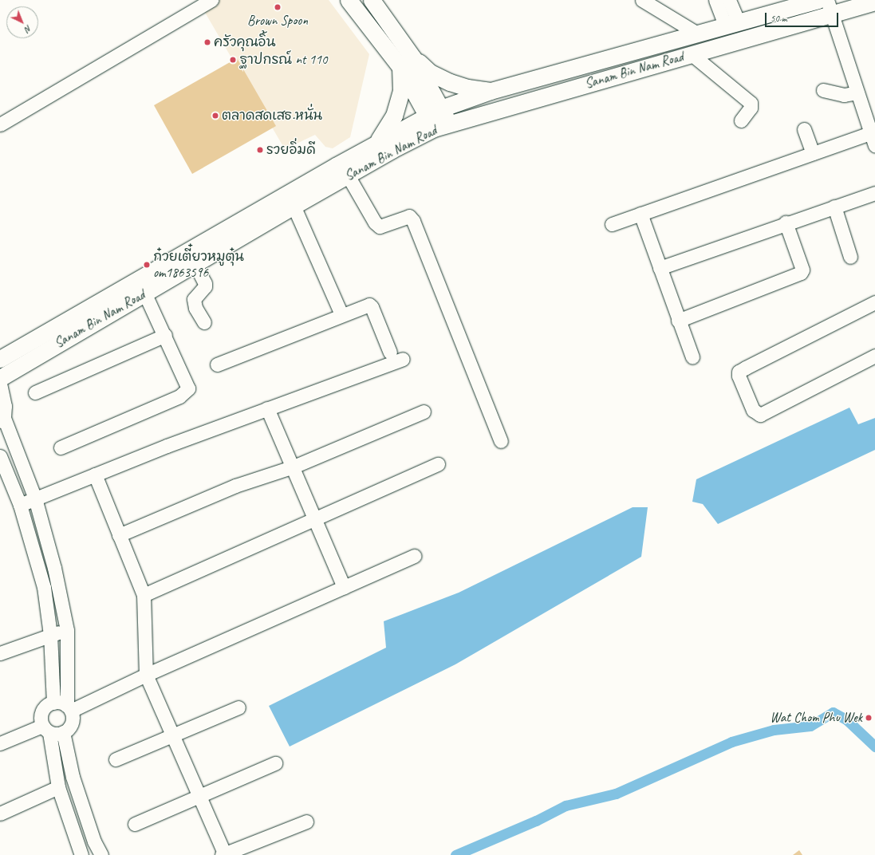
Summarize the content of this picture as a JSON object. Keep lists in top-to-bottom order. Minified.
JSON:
{"streets":{"main road":["Sanam Bin Nam Road"]},"places":["Brown Spoon","ครัวคุณอิ้น","ฐาปกรณ์ nt 110","ตลาดสดเสธ.หนั่น","รวยอิ่มดี","ก๋วยเตี๋ยวหมูตุ๋น om1863596","Wat Chom Phu Wek"],"scale_bar":"50 m","north":"bottom right"}
